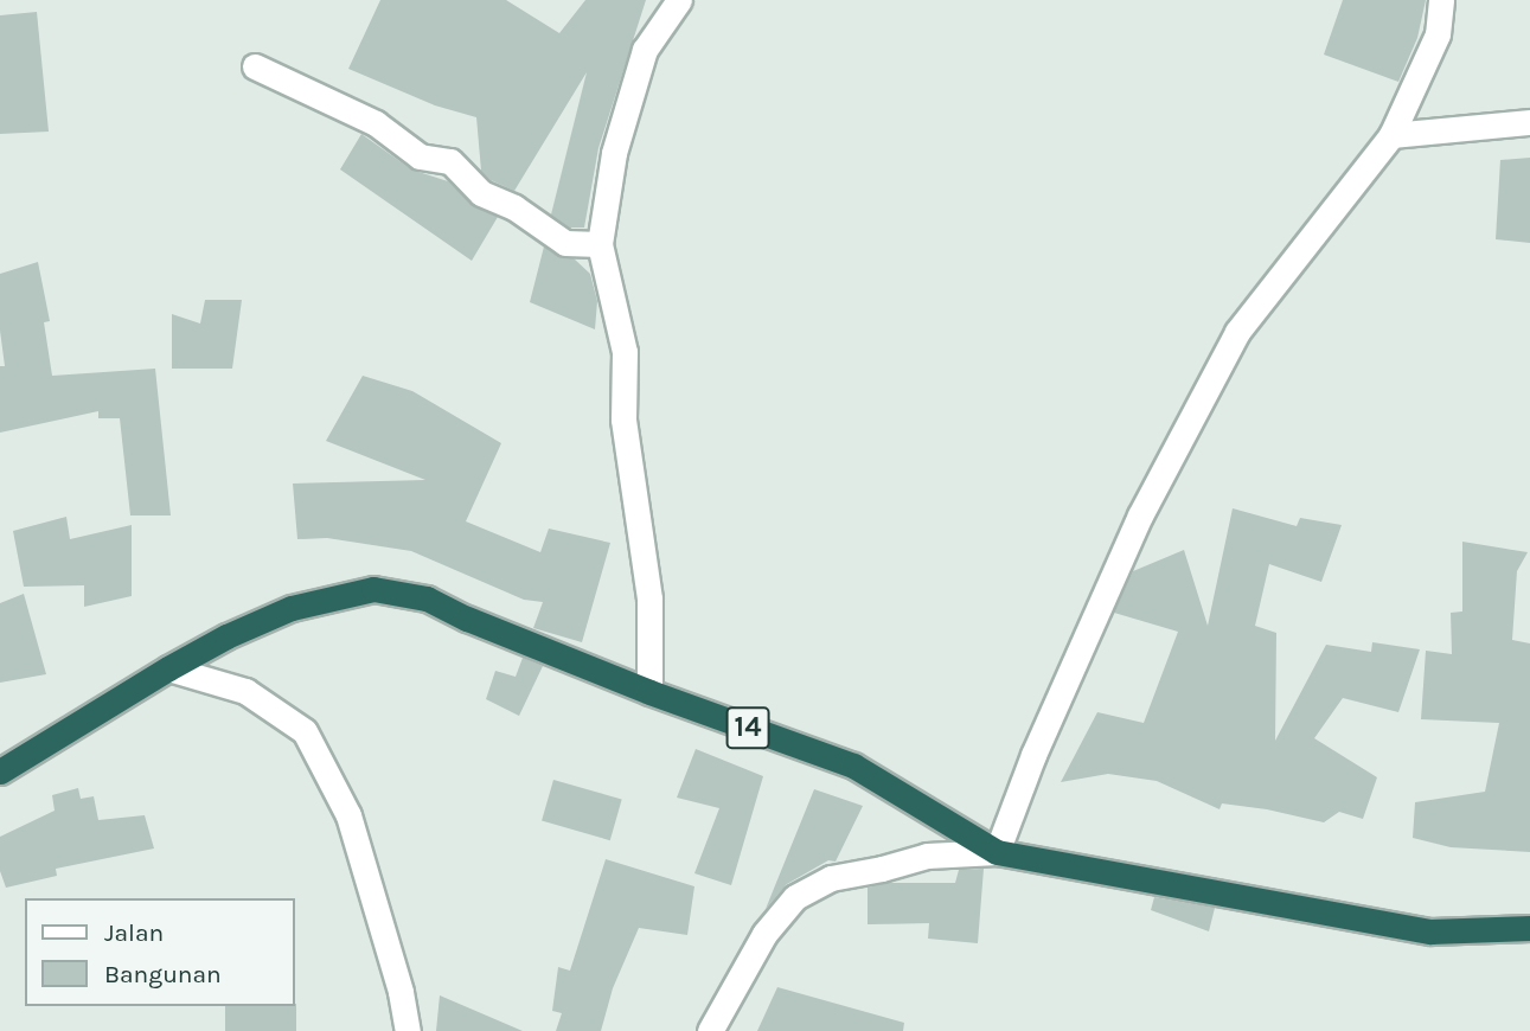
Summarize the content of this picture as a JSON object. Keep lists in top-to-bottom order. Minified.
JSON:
{"streets":{"highway":["14"]},"legend":["Jalan","Bangunan"]}
